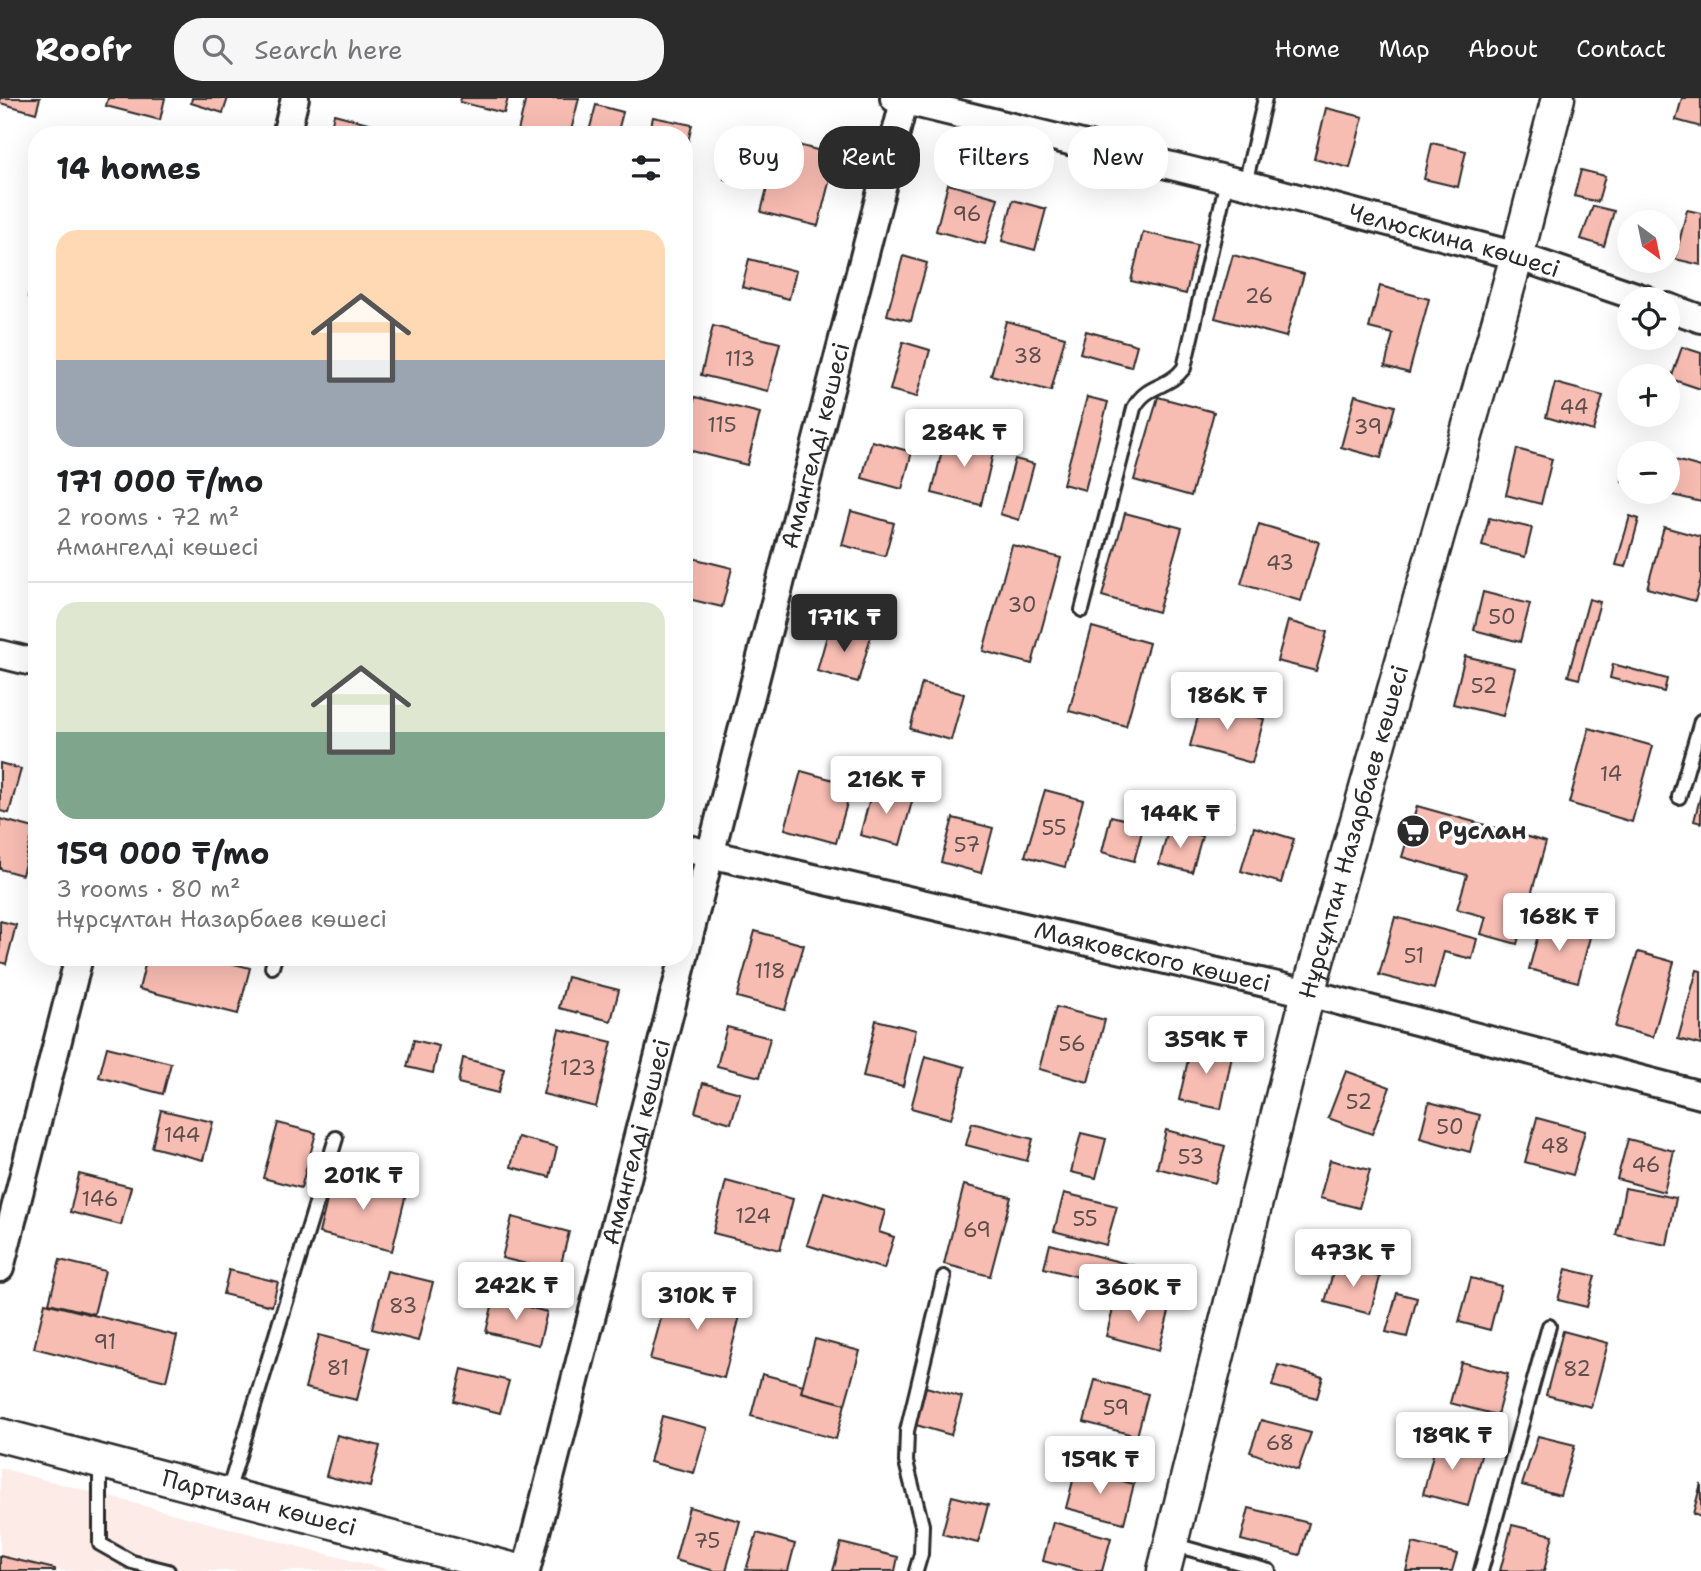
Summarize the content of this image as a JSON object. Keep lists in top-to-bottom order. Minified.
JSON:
{"streets":{"street":["Челюскина көшесі","Амангелді көшесі","Нұрсұлтан Назарбаев көшесі","Маяковского көшесі","Партизан көшесі"]},"crossings":[["Челюскина көшесі","Амангелді көшесі"],["Челюскина көшесі","Нұрсұлтан Назарбаев көшесі"],["Амангелді көшесі","Маяковского көшесі"],["Нұрсұлтан Назарбаев көшесі","Маяковского көшесі"]],"places":{"supermarket":["Руслан"]},"house_numbers":["96","26","38","113","44","115","39","43","30","50","52","14","55","57","51","118","56","123","52","50","144","48","53","46","146","124","55","69","83","91","81","82","59","68","75"],"north":"bottom right","page":{"header":"Roofr","search":"Search here","nav":["Home","Map","About","Contact"],"chip":["Buy","Rent","Filters","New"],"heading":"14 homes","map_buttons":["+","−"],"list":[{"name":"171 000 ₸/mo","note":"2 rooms · 72 m² · Амангелді көшесі"},{"name":"159 000 ₸/mo","note":"3 rooms · 80 m² · Нұрсұлтан Назарбаев көшесі"}],"price":["284K ₸","171K ₸","186K ₸","216K ₸","144K ₸","168K ₸","359K ₸","201K ₸","473K ₸","242K ₸","360K ₸","310K ₸","189K ₸","159K ₸"]}}
